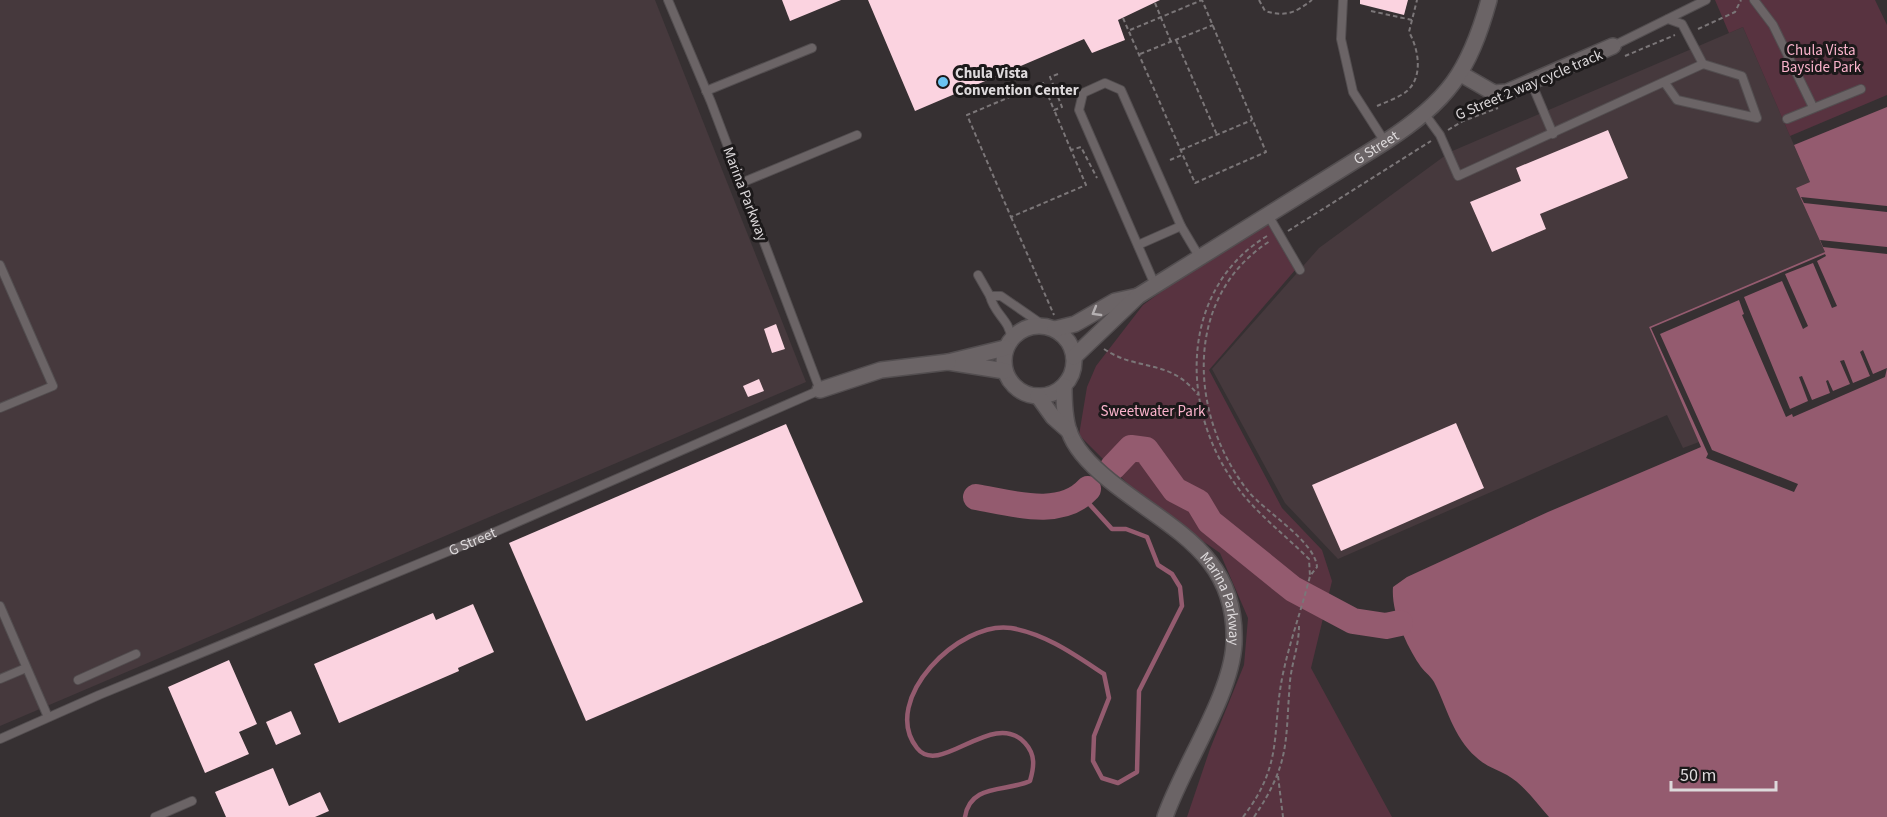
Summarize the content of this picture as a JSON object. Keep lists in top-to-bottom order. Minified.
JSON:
{"streets":{"street":["G Street","Marina Parkway"],"path":["G Street 2 way cycle track"]},"crossings":[["G Street","Marina Parkway"]],"parks":["Chula Vista Bayside Park","Sweetwater Park"],"places":["Chula Vista Convention Center"],"scale_bar":"50 m"}
